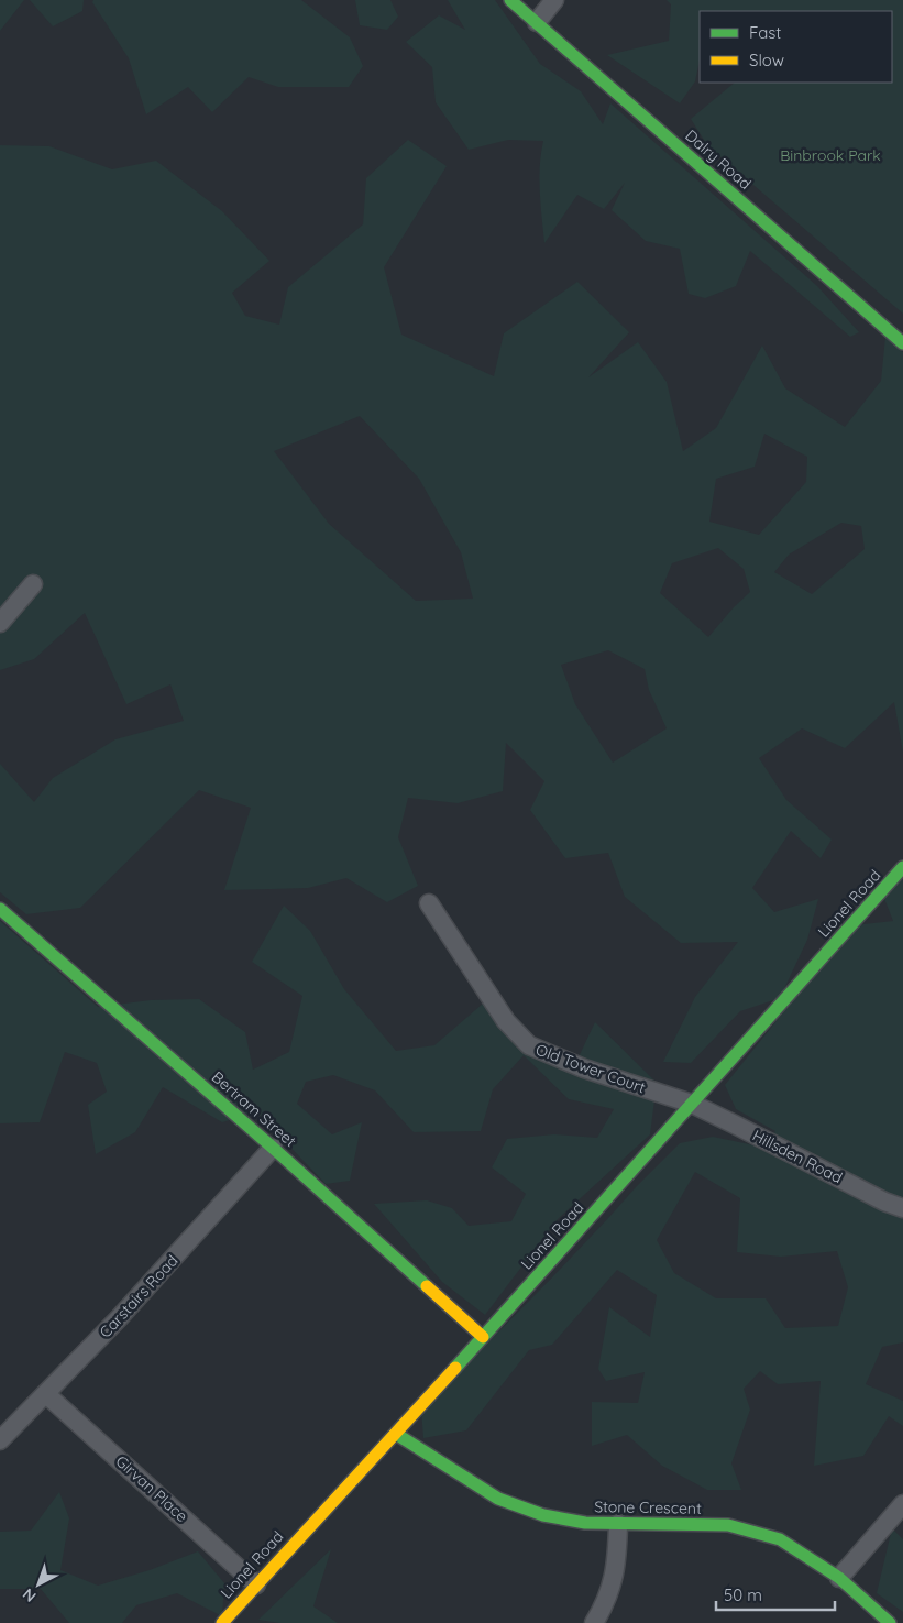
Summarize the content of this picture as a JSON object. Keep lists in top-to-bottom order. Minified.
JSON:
{"streets":{"street":["Dalry Road","Lionel Road","Old Tower Court","Bertram Street","Hillsden Road","Carstairs Road","Girvan Place","Stone Crescent"]},"crossings":[["Lionel Road","Old Tower Court"],["Lionel Road","Bertram Street"],["Lionel Road","Hillsden Road"],["Lionel Road","Girvan Place"],["Lionel Road","Stone Crescent"],["Old Tower Court","Hillsden Road"],["Bertram Street","Carstairs Road"],["Carstairs Road","Girvan Place"]],"parks":["Binbrook Park"],"legend":["Fast","Slow"],"scale_bar":"50 m","north":"bottom left"}
